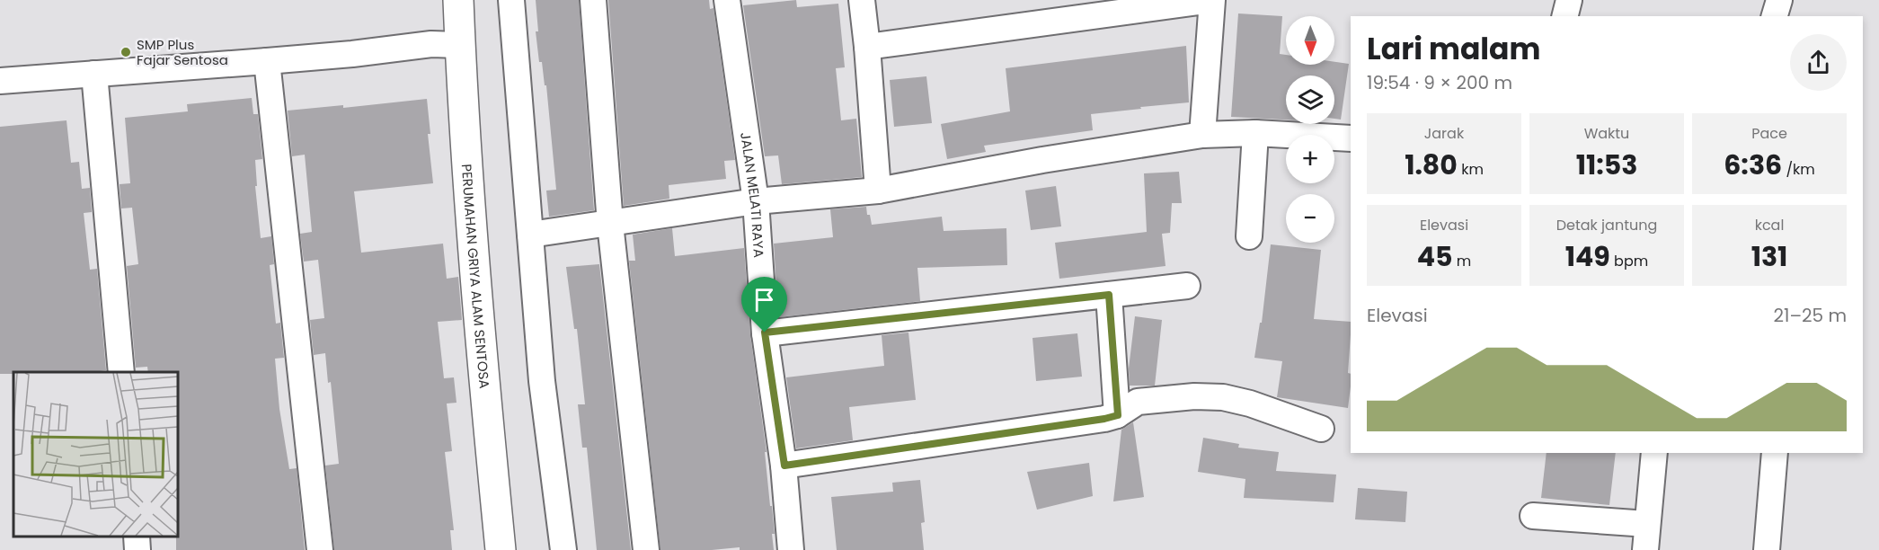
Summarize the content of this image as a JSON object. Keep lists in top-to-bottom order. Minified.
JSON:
{"streets":{"street":["JALAN MELATI RAYA","PERUMAHAN GRIYA ALAM SENTOSA"]},"places":["SMP Plus Fajar Sentosa"],"north":"bottom","page":{"map_buttons":["+","−"],"heading":["Lari malam","19:54 · 9 × 200 m"],"stats":[["Jarak","1.80 km"],["Waktu","11:53"],["Pace","6:36 /km"],["Elevasi","45 m"],["Detak jantung","149 bpm"],["kcal","131"]],"chart":["Elevasi","21–25 m"]}}
